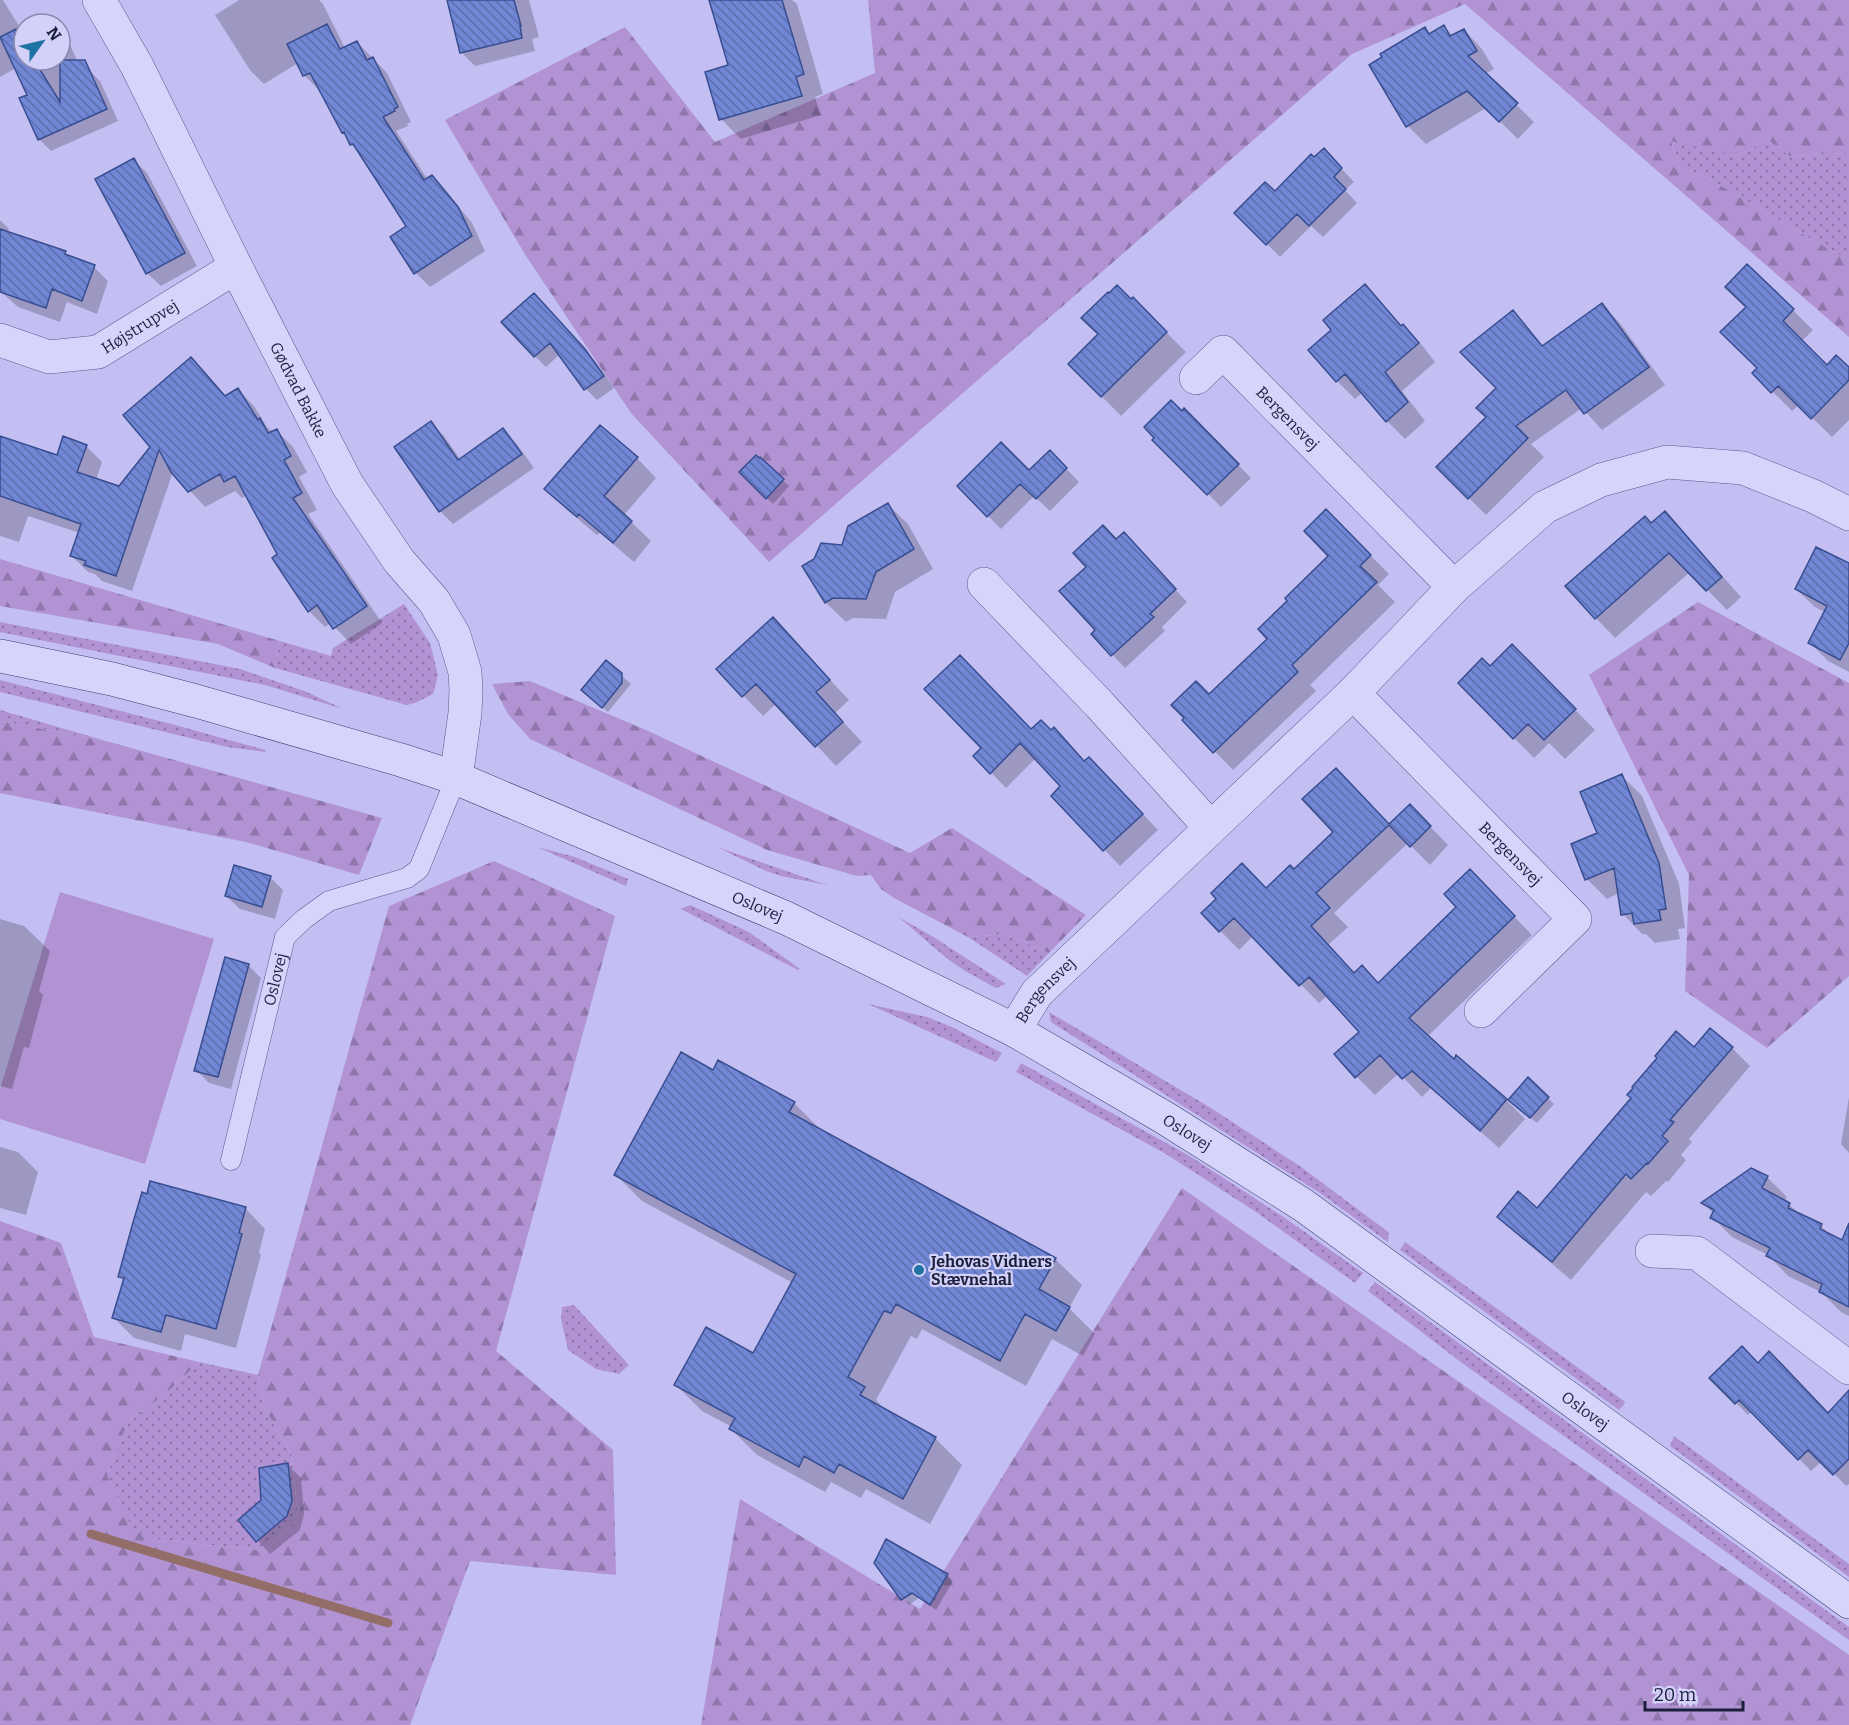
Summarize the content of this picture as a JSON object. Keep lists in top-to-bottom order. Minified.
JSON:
{"streets":{"street":["Højstrupvej","Gødvad Bakke","Bergensvej","Oslovej"]},"crossings":[["Højstrupvej","Gødvad Bakke"],["Gødvad Bakke","Oslovej"],["Bergensvej","Oslovej"]],"places":["Jehovas Vidners Stævnehal"],"scale_bar":"20 m","north":"top right"}
